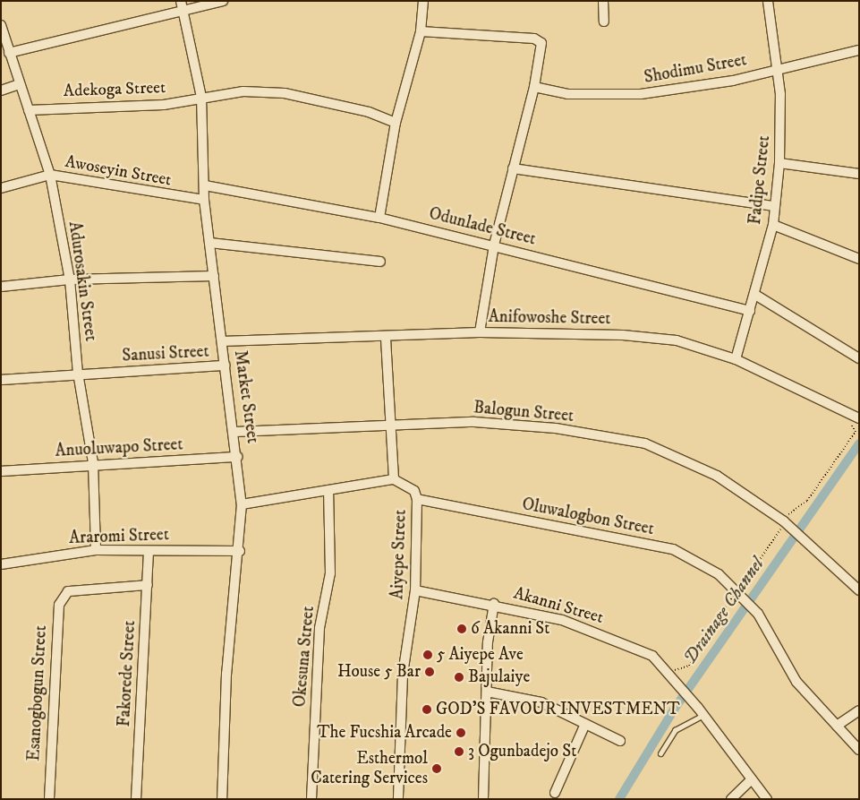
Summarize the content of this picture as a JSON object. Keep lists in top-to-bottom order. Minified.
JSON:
{"streets":{"street":["Shodimu Street","Adekoga Street","Awoseyin Street","Fadipe Street","Odunlade Street","Adurosakin Street","Anifowoshe Street","Sanusi Street","Market Street","Balogun Street","Anuoluwapo Street","Oluwalogbon Street","Araromi Street","Aiyepe Street","Akanni Street","Okesuna Street","Fakorede Street","Esanogbogun Street"]},"crossings":[["Shodimu Street","Fadipe Street"],["Adekoga Street","Adurosakin Street"],["Adekoga Street","Market Street"],["Awoseyin Street","Adurosakin Street"],["Awoseyin Street","Market Street"],["Fadipe Street","Odunlade Street"],["Fadipe Street","Anifowoshe Street"],["Odunlade Street","Market Street"],["Adurosakin Street","Sanusi Street"],["Adurosakin Street","Anuoluwapo Street"],["Adurosakin Street","Araromi Street"],["Anifowoshe Street","Market Street"],["Sanusi Street","Market Street"],["Market Street","Balogun Street"],["Market Street","Anuoluwapo Street"],["Market Street","Araromi Street"],["Oluwalogbon Street","Aiyepe Street"],["Araromi Street","Fakorede Street"],["Aiyepe Street","Akanni Street"],["Fakorede Street","Esanogbogun Street"]],"water":["Drainage Channel"],"places":["6 Akanni St","5 Aiyepe Ave","House 5 Bar","Bajulaiye","GOD'S FAVOUR INVESTMENT","The Fucshia Arcade","3 Ogunbadejo St","Esthermol Catering Services"]}
